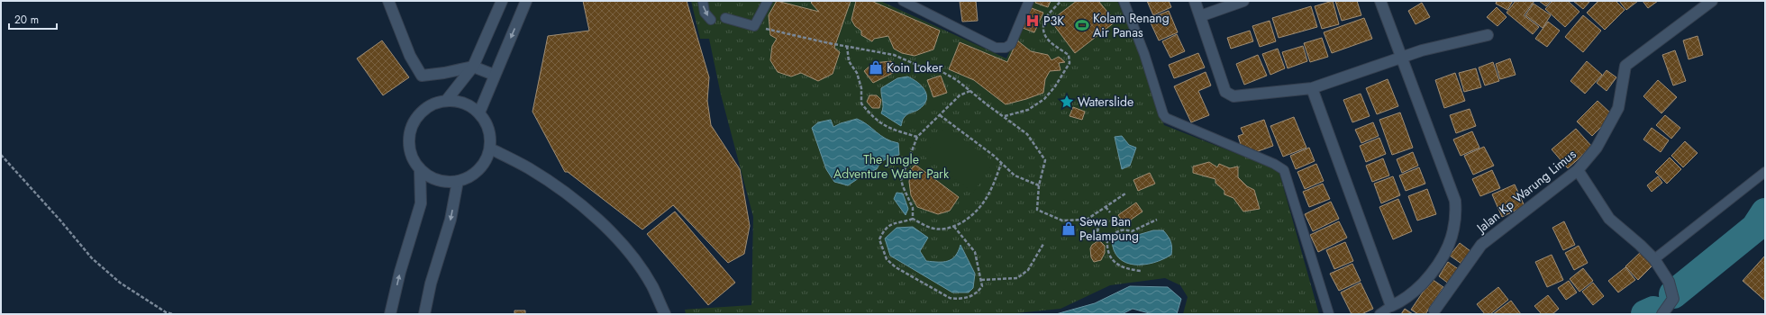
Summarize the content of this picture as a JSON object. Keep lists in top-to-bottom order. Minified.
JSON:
{"streets":{"street":["Jalan Kp Warung Limus"]},"parks":["The Jungle Adventure Water Park"],"places":{"hospital":["P3K"],"sports":["Kolam Renang Air Panas"],"shop":["Koin Loker","Sewa Ban Pelampung"],"place":["Waterslide"]},"scale_bar":"20 m"}
